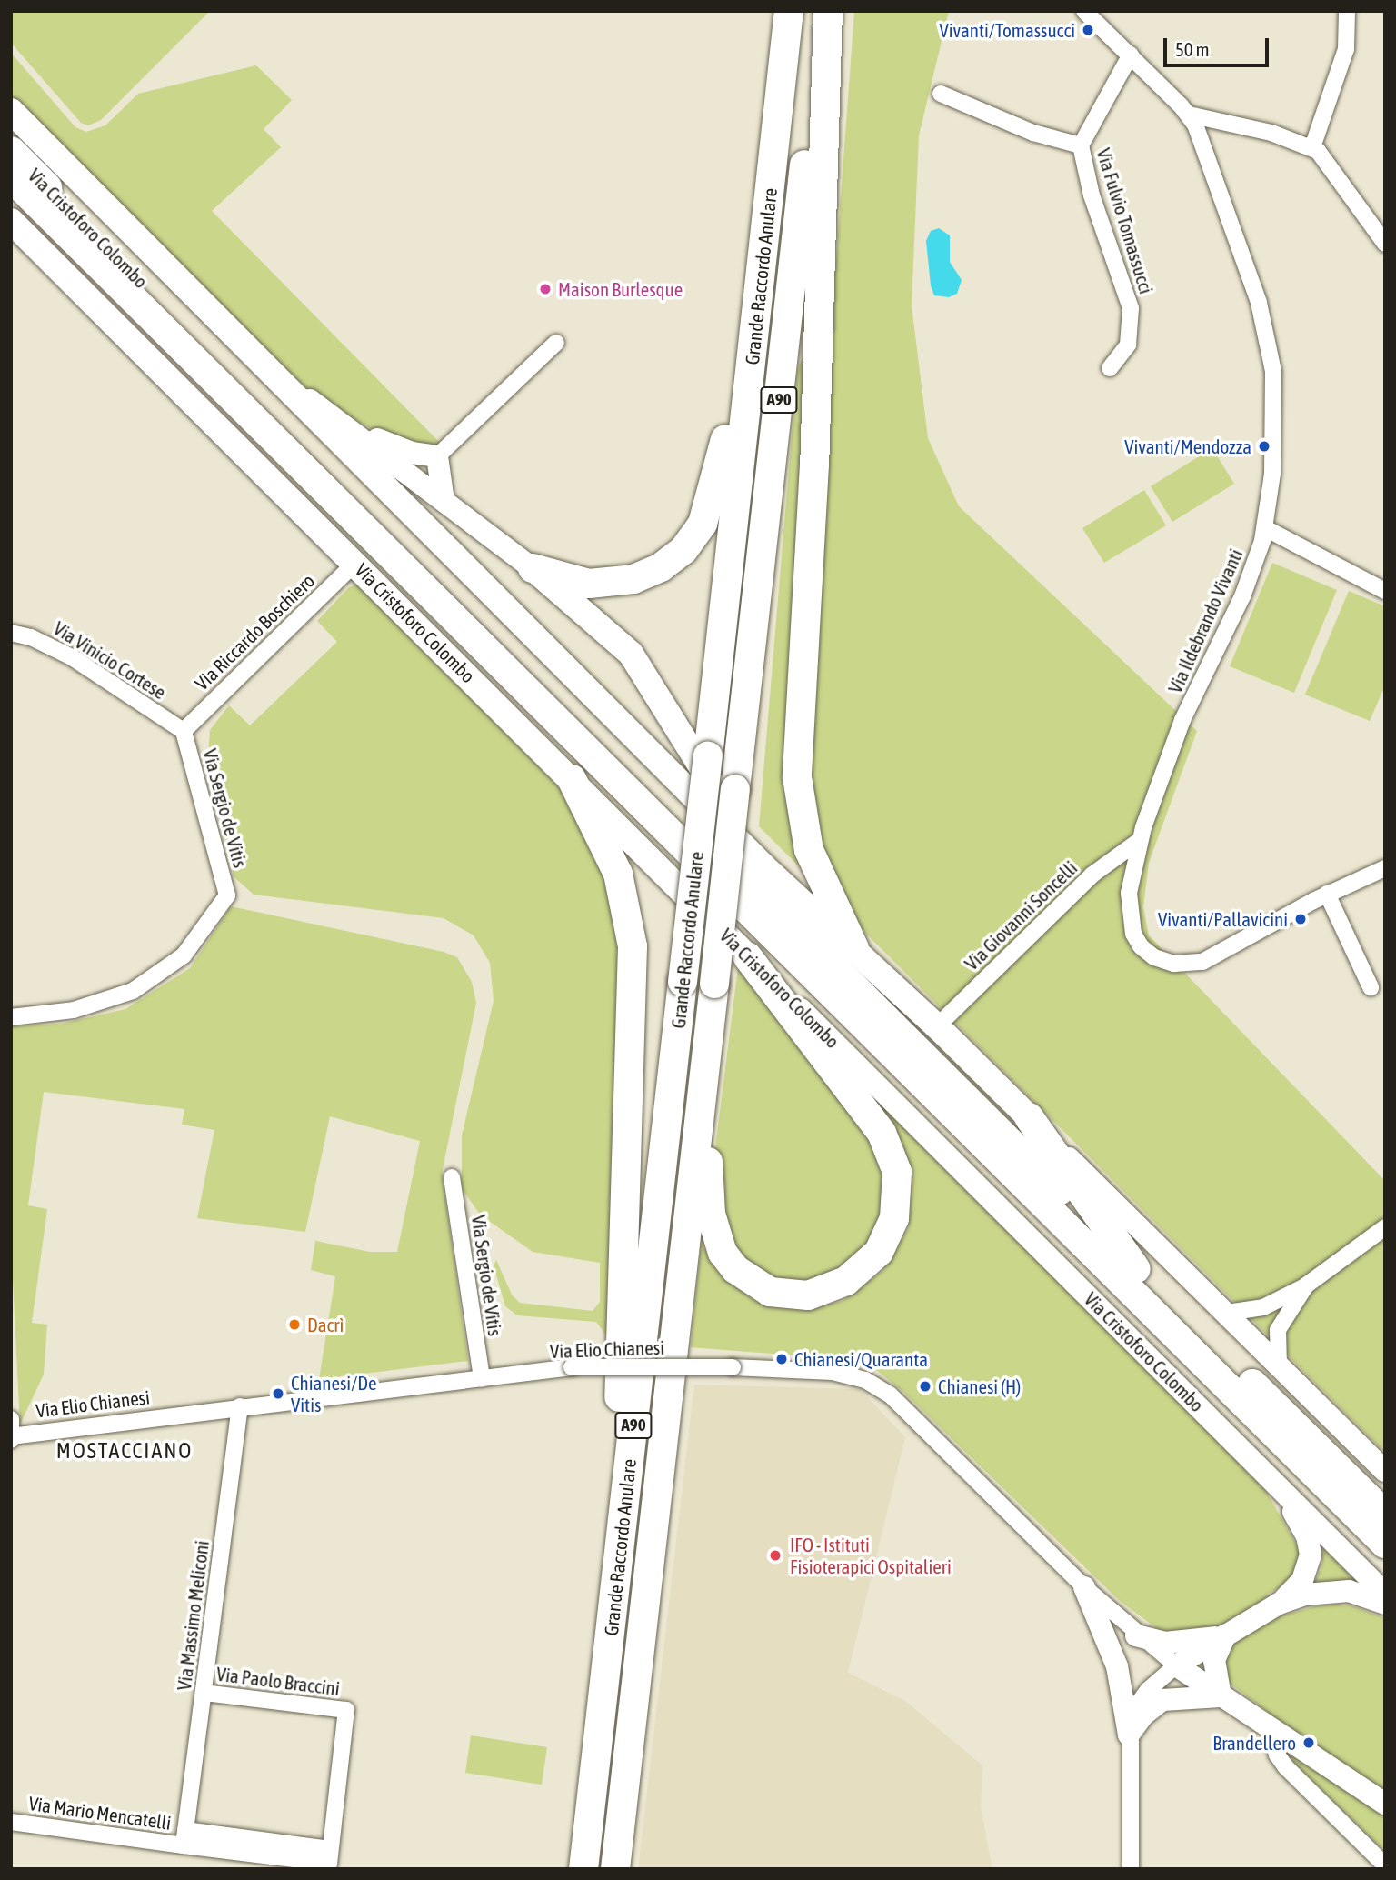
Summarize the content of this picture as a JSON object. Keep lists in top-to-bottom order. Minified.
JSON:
{"streets":{"highway":["Via Cristoforo Colombo","Grande Raccordo Anulare","A90"],"street":["Via Fulvio Tomassucci","Via Ildebrando Vivanti","Via Riccardo Boschiero","Via Vinicio Cortese","Via Sergio de Vitis","Via Giovanni Soncelli","Via Elio Chianesi","Via Massimo Meliconi","Via Paolo Braccini","Via Mario Mencatelli"]},"crossings":[["Via Fulvio Tomassucci","Via Ildebrando Vivanti"],["Via Cristoforo Colombo","Via Riccardo Boschiero"],["Via Cristoforo Colombo","Via Giovanni Soncelli"],["Via Ildebrando Vivanti","Via Giovanni Soncelli"],["Via Riccardo Boschiero","Via Vinicio Cortese"],["Via Riccardo Boschiero","Via Sergio de Vitis"],["Via Vinicio Cortese","Via Sergio de Vitis"],["Via Sergio de Vitis","Via Elio Chianesi"],["Via Elio Chianesi","Via Massimo Meliconi"],["Via Massimo Meliconi","Via Paolo Braccini"],["Via Massimo Meliconi","Via Mario Mencatelli"],["Via Paolo Braccini","Via Mario Mencatelli"]],"districts":["MOSTACCIANO"],"places":["Vivanti/Tomassucci","Maison Burlesque","Vivanti/Mendozza","Vivanti/Pallavicini","Dacrì","Chianesi/Quaranta","Chianesi (H)","Chianesi/De Vitis","IFO - Istituti Fisioterapici Ospitalieri","Brandellero"],"scale_bar":"50 m"}
